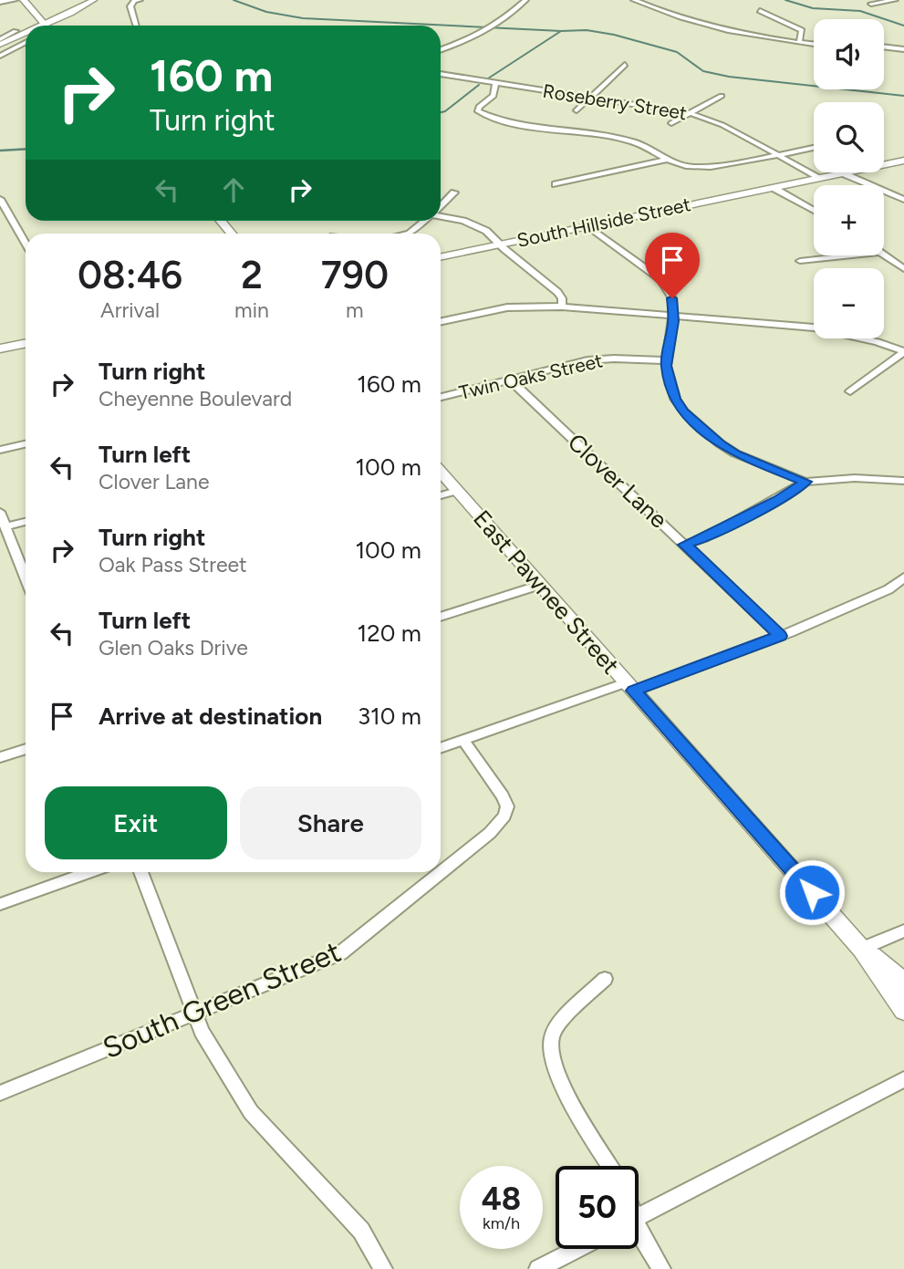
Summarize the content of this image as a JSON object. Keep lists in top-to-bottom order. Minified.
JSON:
{"streets":{"main road":["South Hillside Street","East Pawnee Street"],"street":["Roseberry Street","Twin Oaks Street","Clover Lane","South Green Street"]},"crossings":[["Roseberry Street","South Hillside Street"],["Twin Oaks Street","Clover Lane"]],"page":{"map_buttons":["+","−"],"turn":["160 m","Turn right"],"eta":["08:46","Arrival","2","min","790","m"],"list":[{"name":"Turn right","note":"Cheyenne Boulevard","value":"160 m"},{"name":"Turn left","note":"Clover Lane","value":"100 m"},{"name":"Turn right","note":"Oak Pass Street","value":"100 m"},{"name":"Turn left","note":"Glen Oaks Drive","value":"120 m"},{"name":"Arrive at destination","value":"310 m"}],"buttons":["Exit","Share"],"speed":"48 km/h","limit":"50"}}
